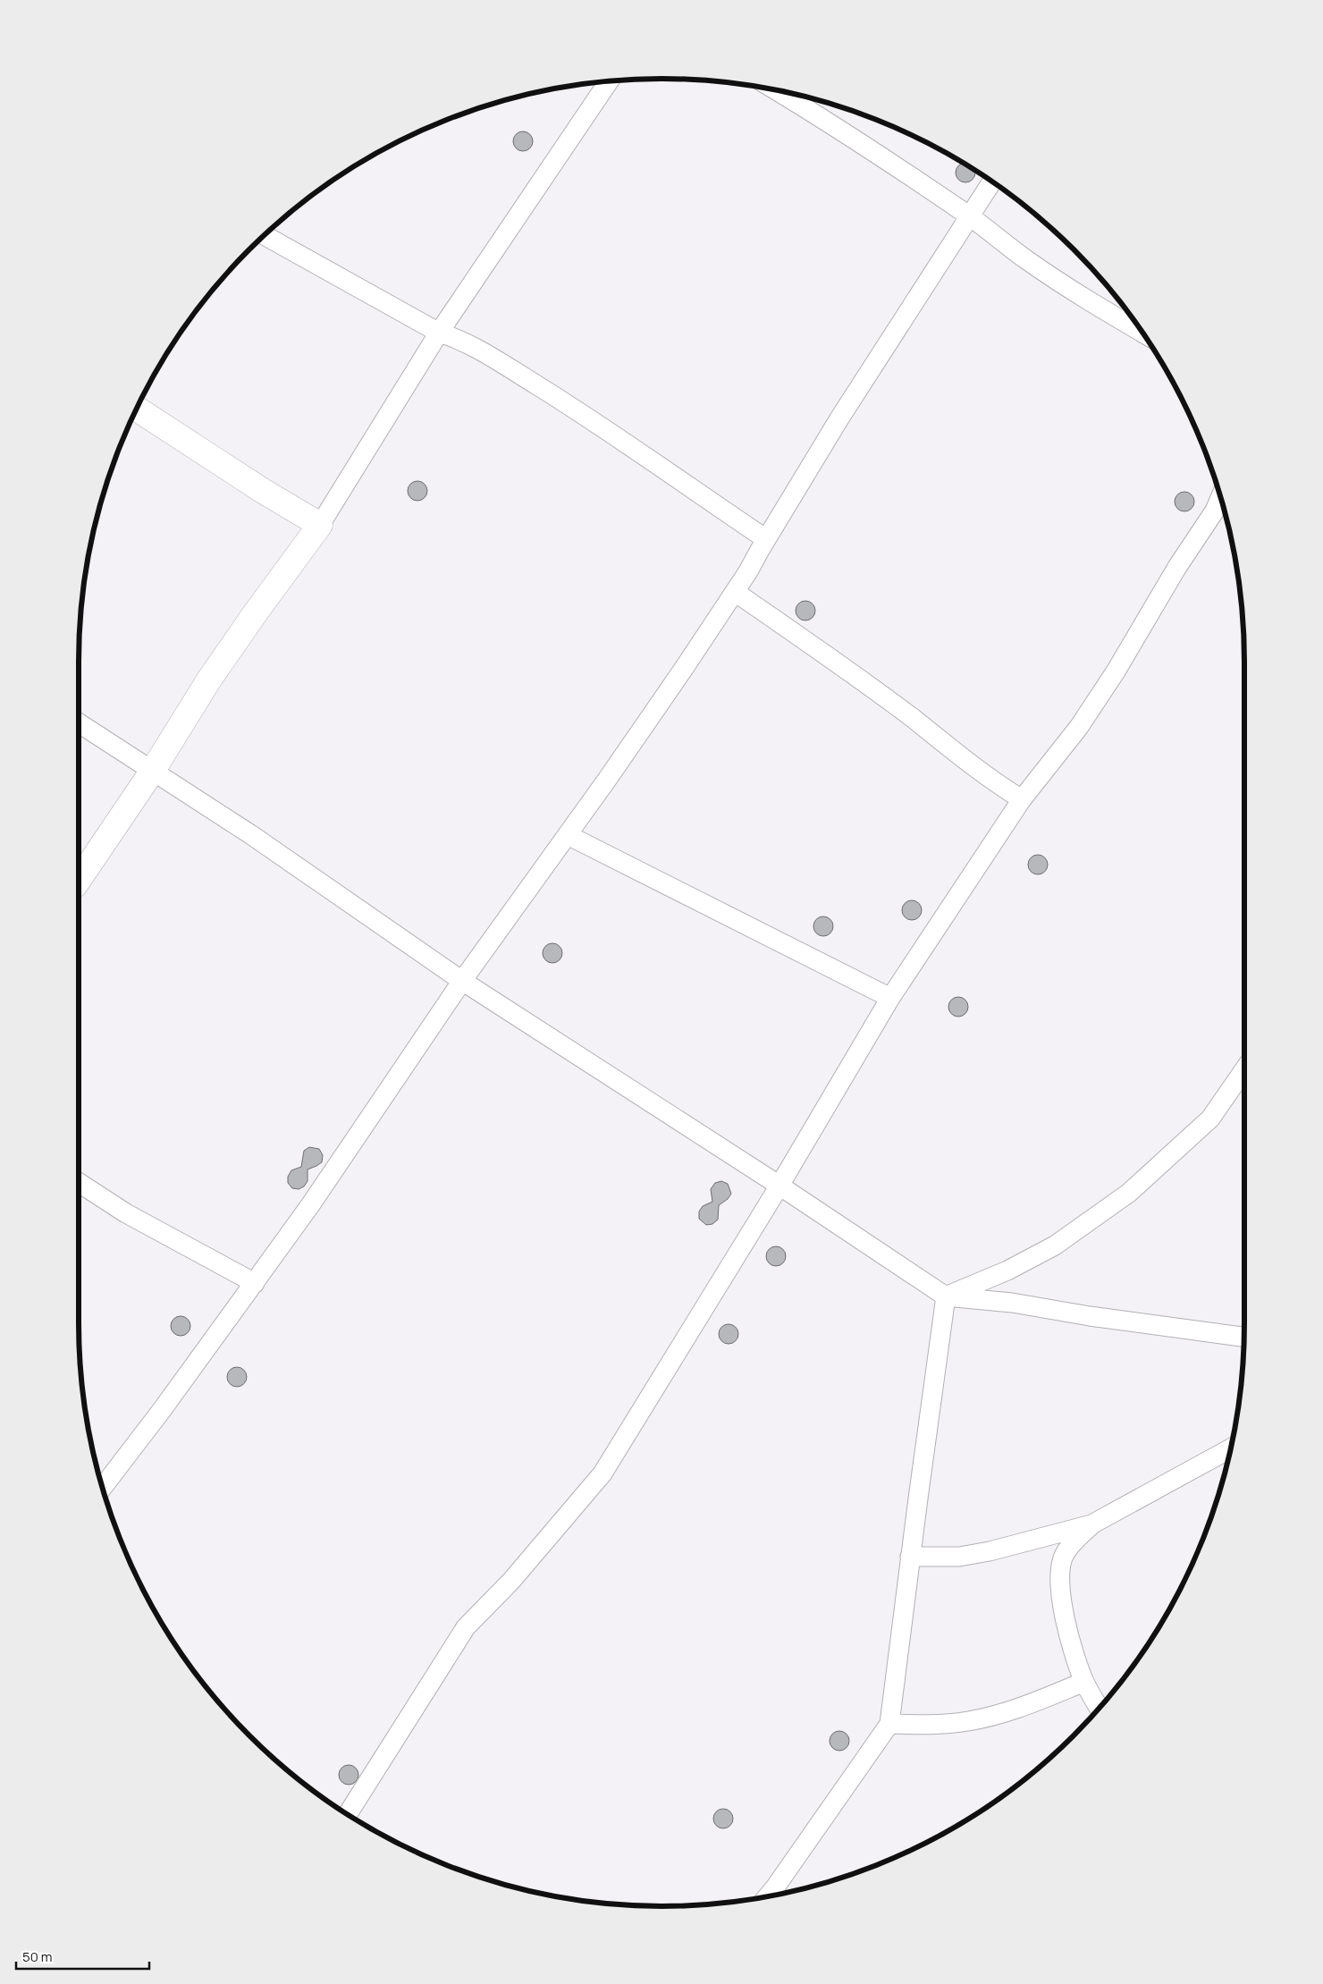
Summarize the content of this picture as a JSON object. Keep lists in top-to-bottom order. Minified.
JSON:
{"scale_bar":"50 m"}
